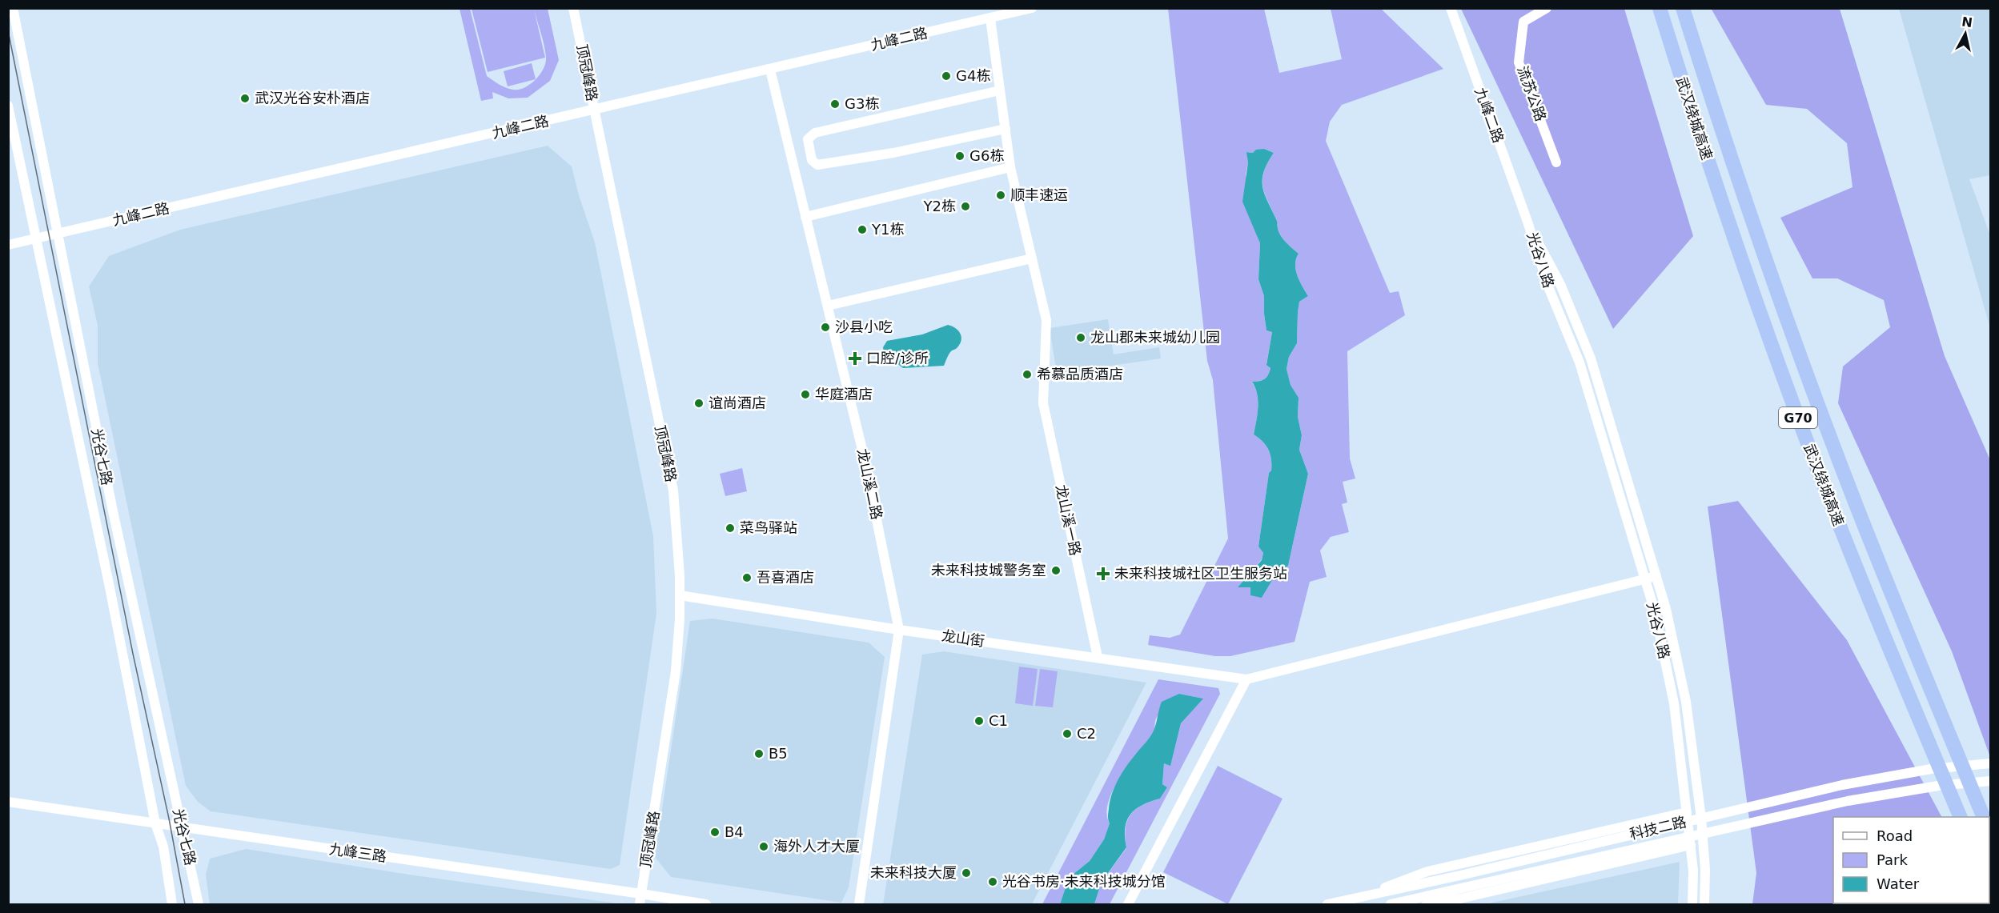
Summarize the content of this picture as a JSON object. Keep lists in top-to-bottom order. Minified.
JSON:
{"streets":{"highway":["武汉绕城高速","G70"],"street":["九峰二路","顶冠峰路","流苏公路","光谷八路","光谷七路","龙山溪二路","龙山溪一路","龙山街","科技二路","九峰三路"]},"crossings":[["九峰二路","顶冠峰路"],["九峰二路","光谷八路"],["九峰二路","光谷七路"],["九峰二路","龙山溪二路"],["九峰二路","龙山溪一路"],["顶冠峰路","龙山街"],["顶冠峰路","九峰三路"],["光谷七路","九峰三路"],["龙山溪二路","龙山街"],["龙山溪一路","龙山街"]],"places":{"other":["G4栋","武汉光谷安朴酒店","G3栋","G6栋","顺丰速运","Y2栋","Y1栋","沙县小吃","龙山郡未来城幼儿园","希慕品质酒店","华庭酒店","谊尚酒店","菜鸟驿站","未来科技城警务室","吾喜酒店","C1","C2","B5","B4","海外人才大厦","未来科技大厦","光谷书房·未来科技城分馆"],"health":["口腔/诊所","未来科技城社区卫生服务站"]},"legend":["Road","Park","Water"],"north":"top"}
